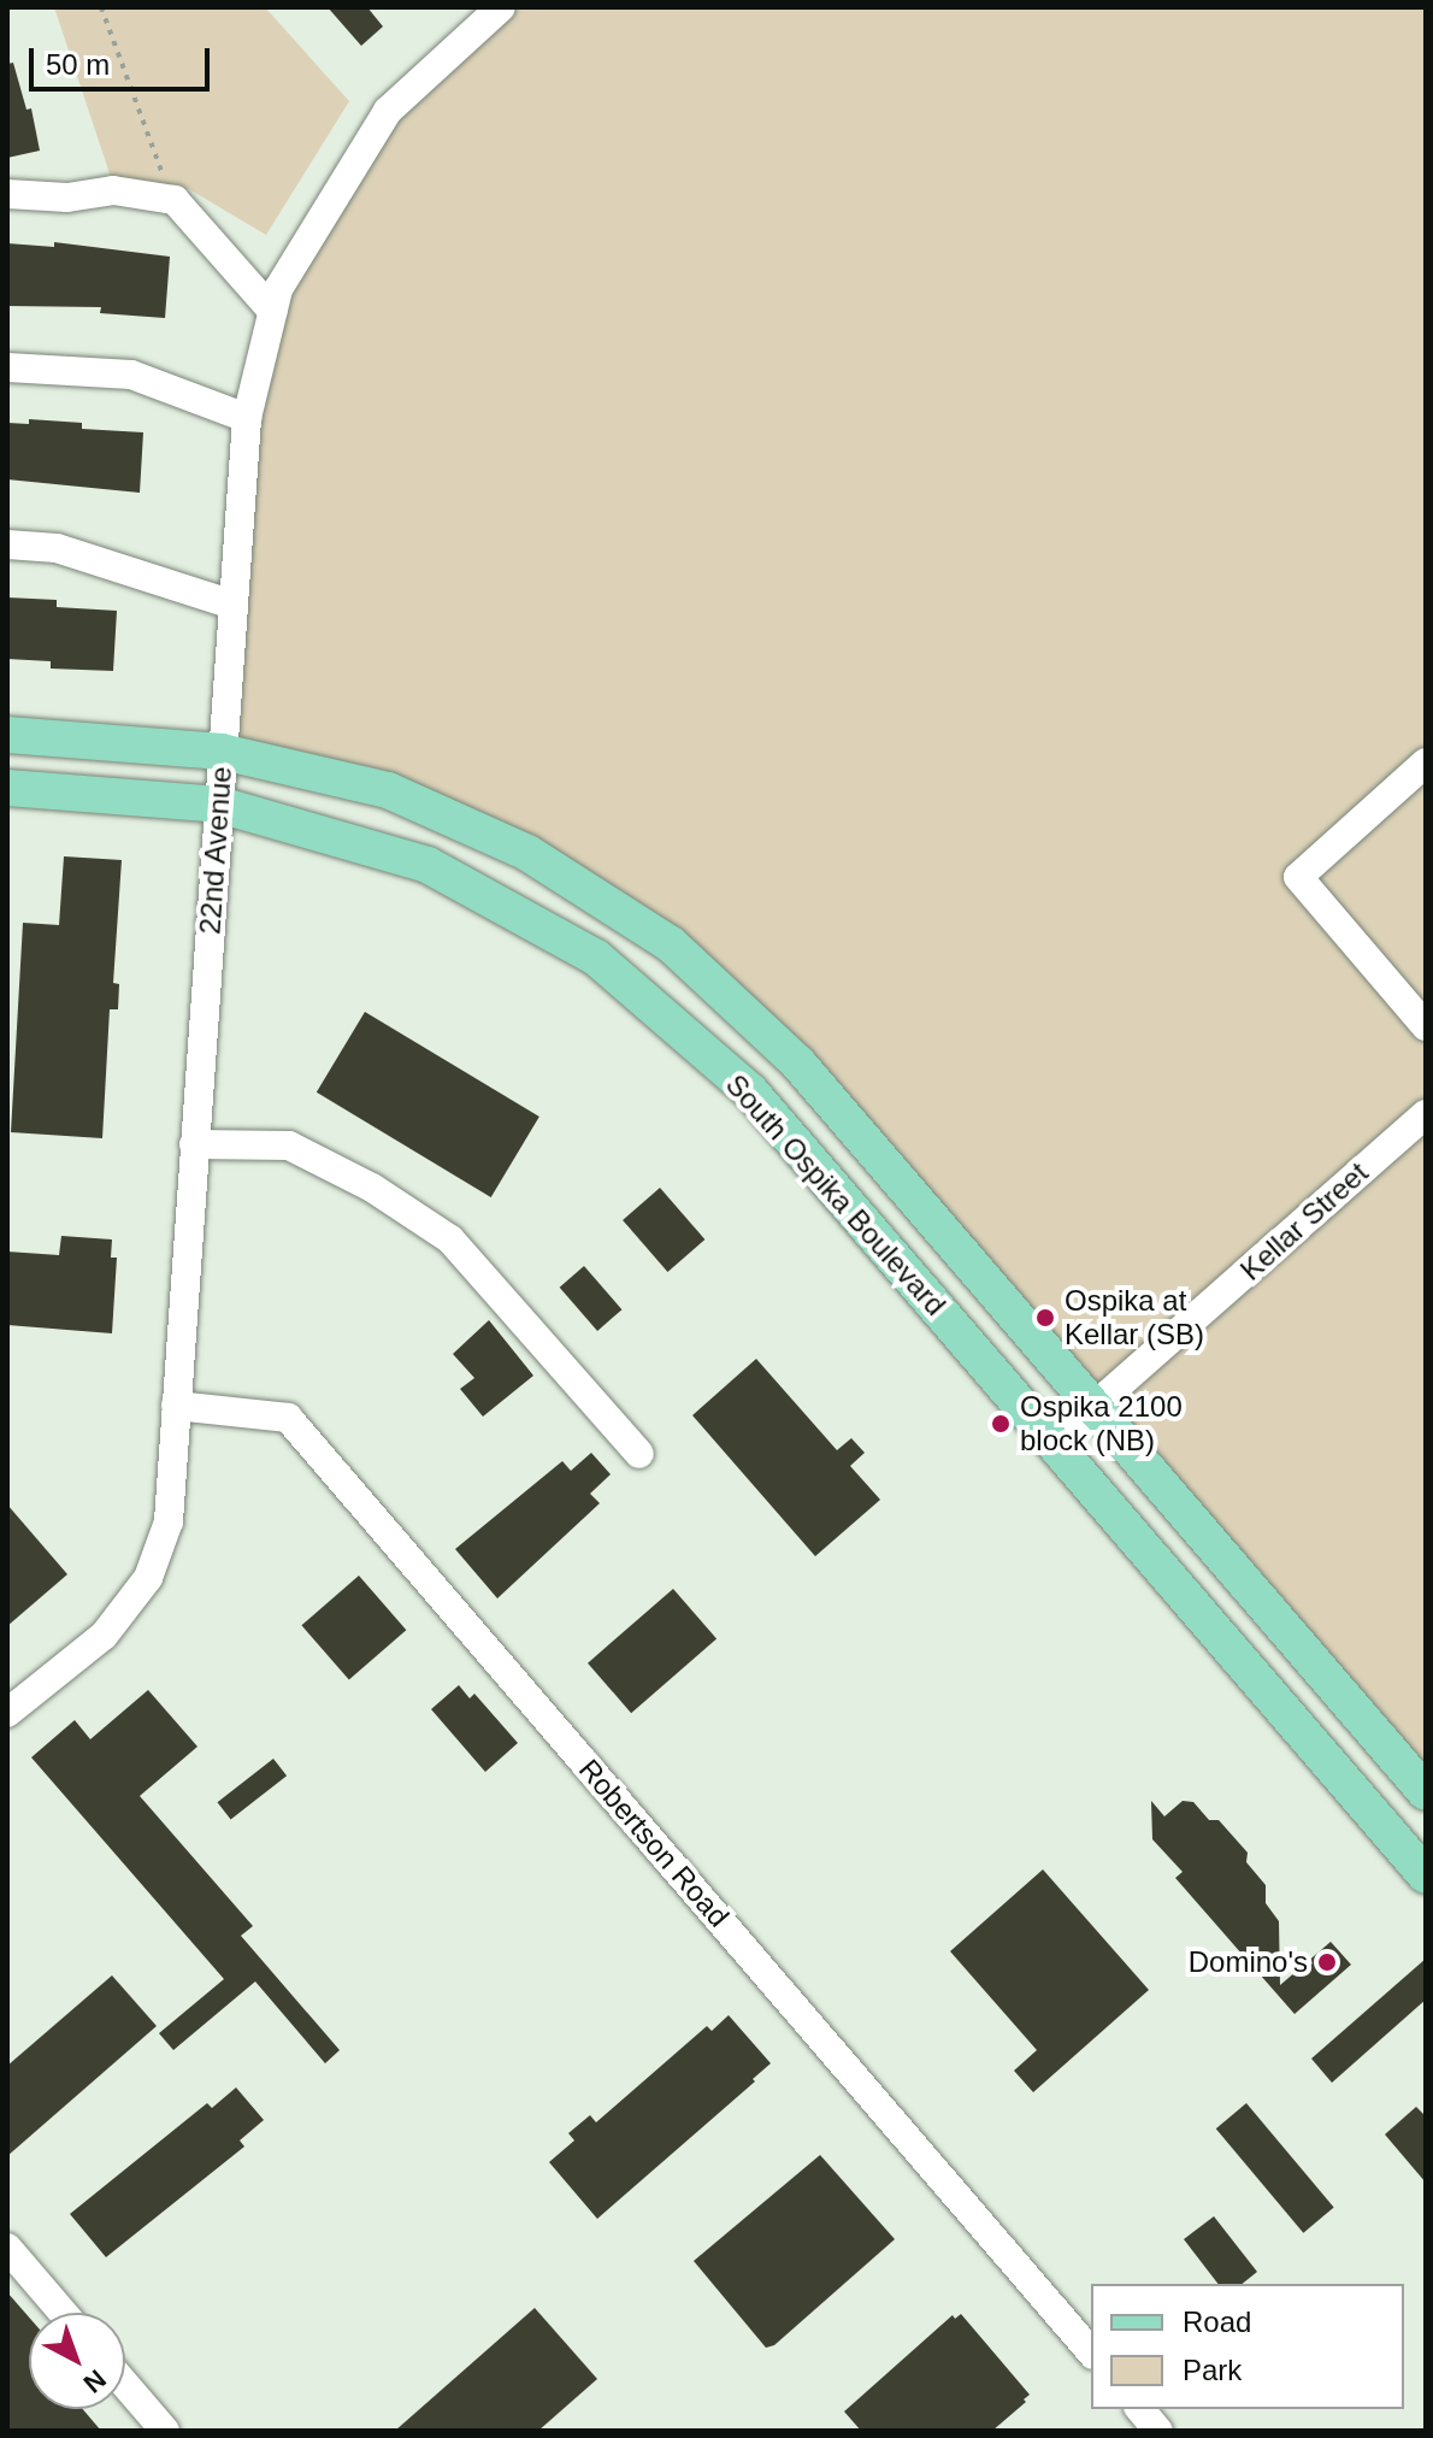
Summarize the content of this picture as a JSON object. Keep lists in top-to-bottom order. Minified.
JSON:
{"streets":{"main road":["South Ospika Boulevard"],"street":["22nd Avenue","Kellar Street","Robertson Road"]},"crossings":[["22nd Avenue","South Ospika Boulevard"],["22nd Avenue","Robertson Road"],["South Ospika Boulevard","Kellar Street"]],"places":["Ospika at Kellar (SB)","Ospika 2100 block (NB)","Domino's"],"legend":["Road","Park"],"scale_bar":"50 m","north":"bottom right"}
